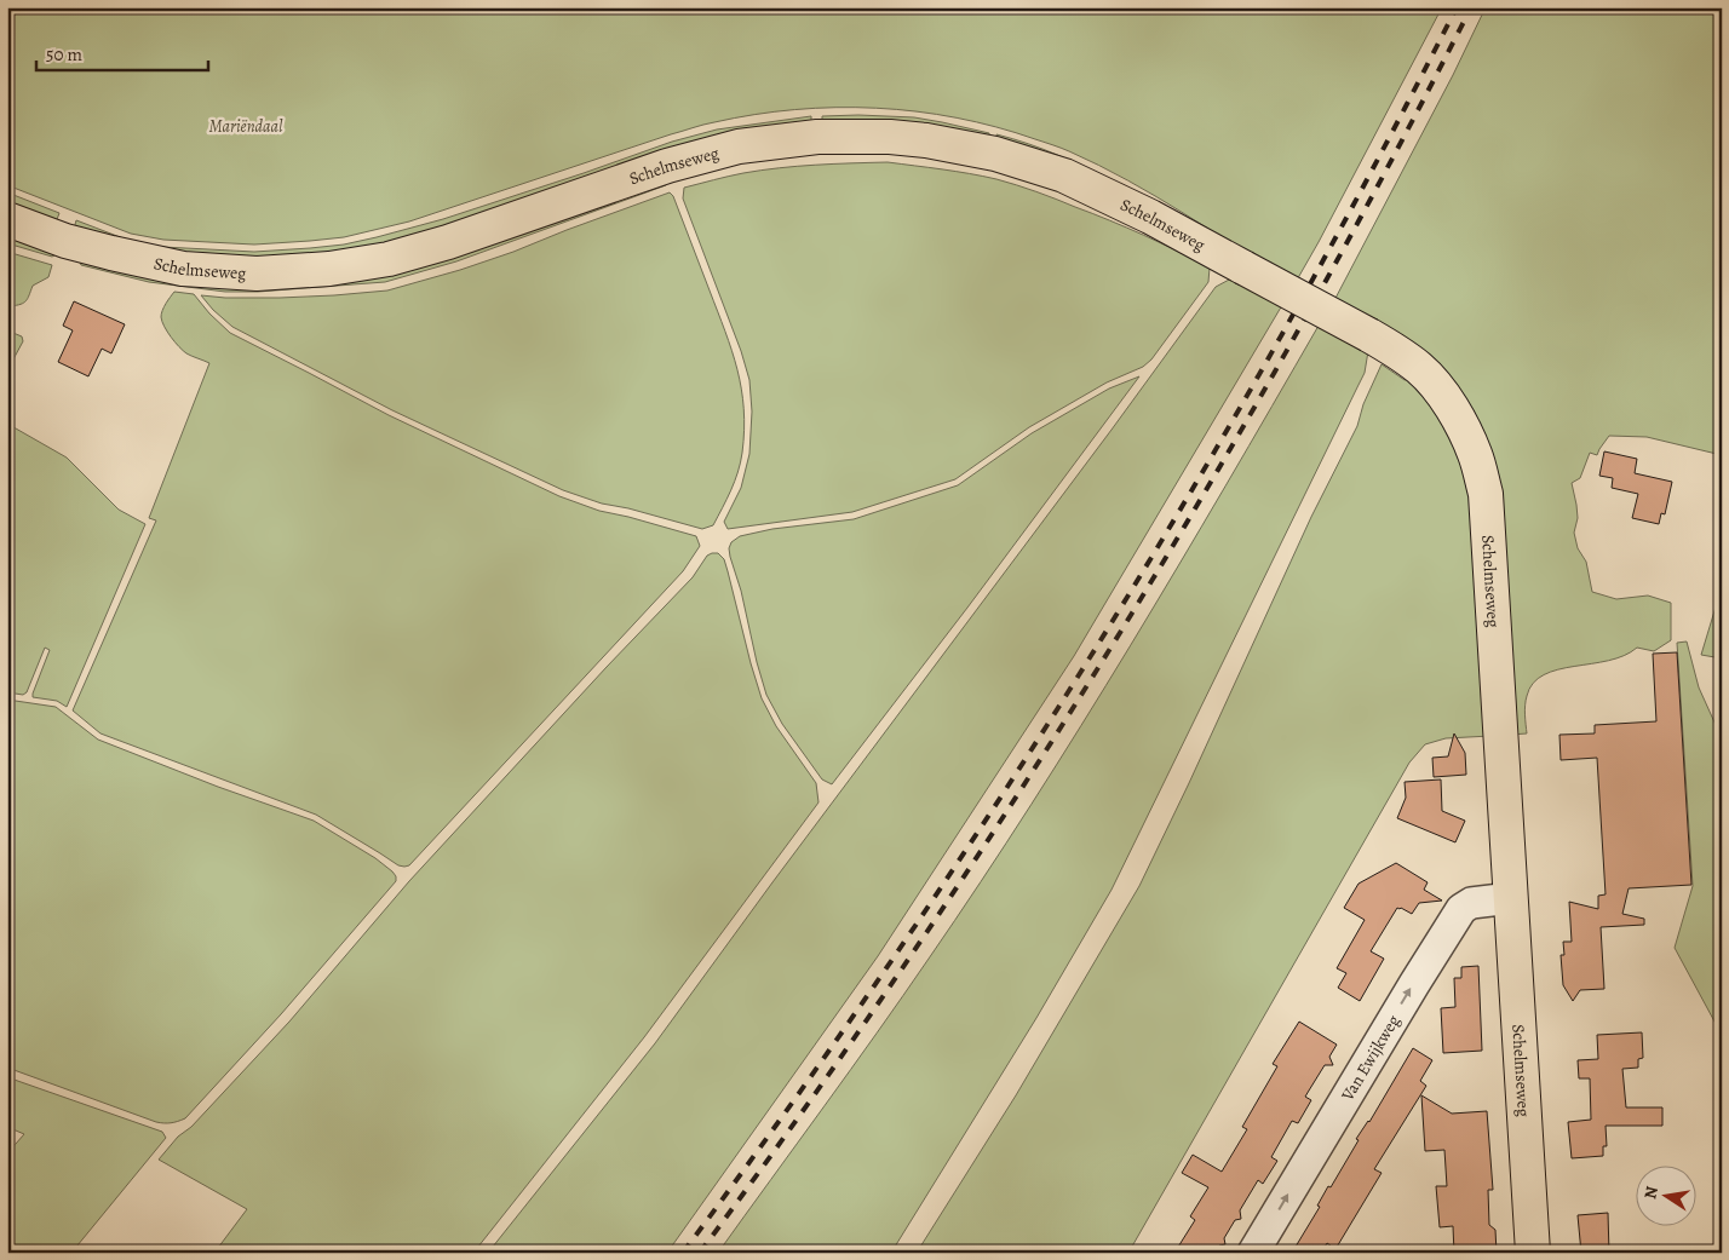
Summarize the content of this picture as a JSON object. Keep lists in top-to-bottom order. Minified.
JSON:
{"streets":{"main road":["Schelmseweg"],"street":["Van Ewijkweg"]},"crossings":[["Schelmseweg","Van Ewijkweg"]],"one_way":["Van Ewijkweg"],"parks":["Mariëndaal"],"scale_bar":"50 m","north":"left"}
